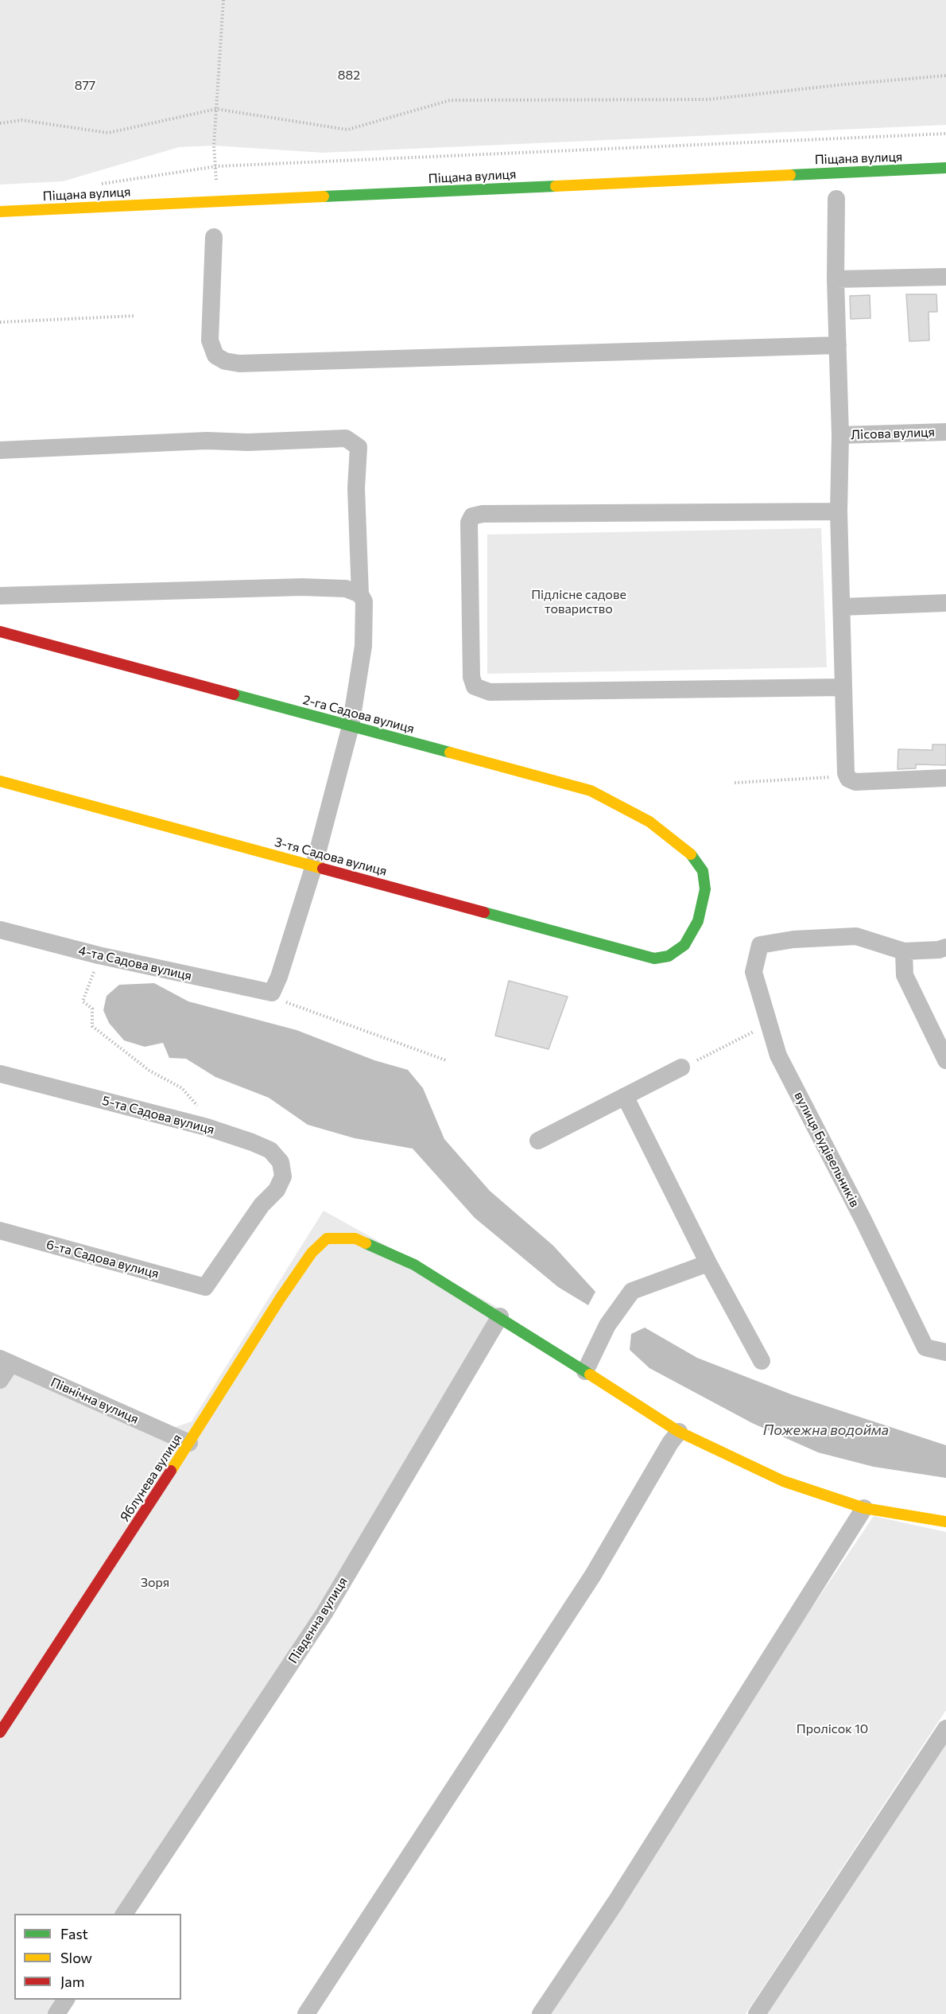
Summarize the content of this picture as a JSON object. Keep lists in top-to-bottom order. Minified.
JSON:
{"streets":{"street":["Піщана вулиця","Лісова вулиця","2-га Садова вулиця","3-тя Садова вулиця","4-та Садова вулиця","5-та Садова вулиця","вулиця Будівельників","6-та Садова вулиця","Північна вулиця","Яблунева вулиця","Південна вулиця"]},"crossings":[["2-га Садова вулиця","3-тя Садова вулиця"],["5-та Садова вулиця","6-та Садова вулиця"],["Північна вулиця","Яблунева вулиця"],["Яблунева вулиця","Південна вулиця"]],"water":["Пожежна водойма"],"parks":["882","877","Підлісне садове товариство","Зоря","Пролісок 10"],"legend":["Fast","Slow","Jam"]}
